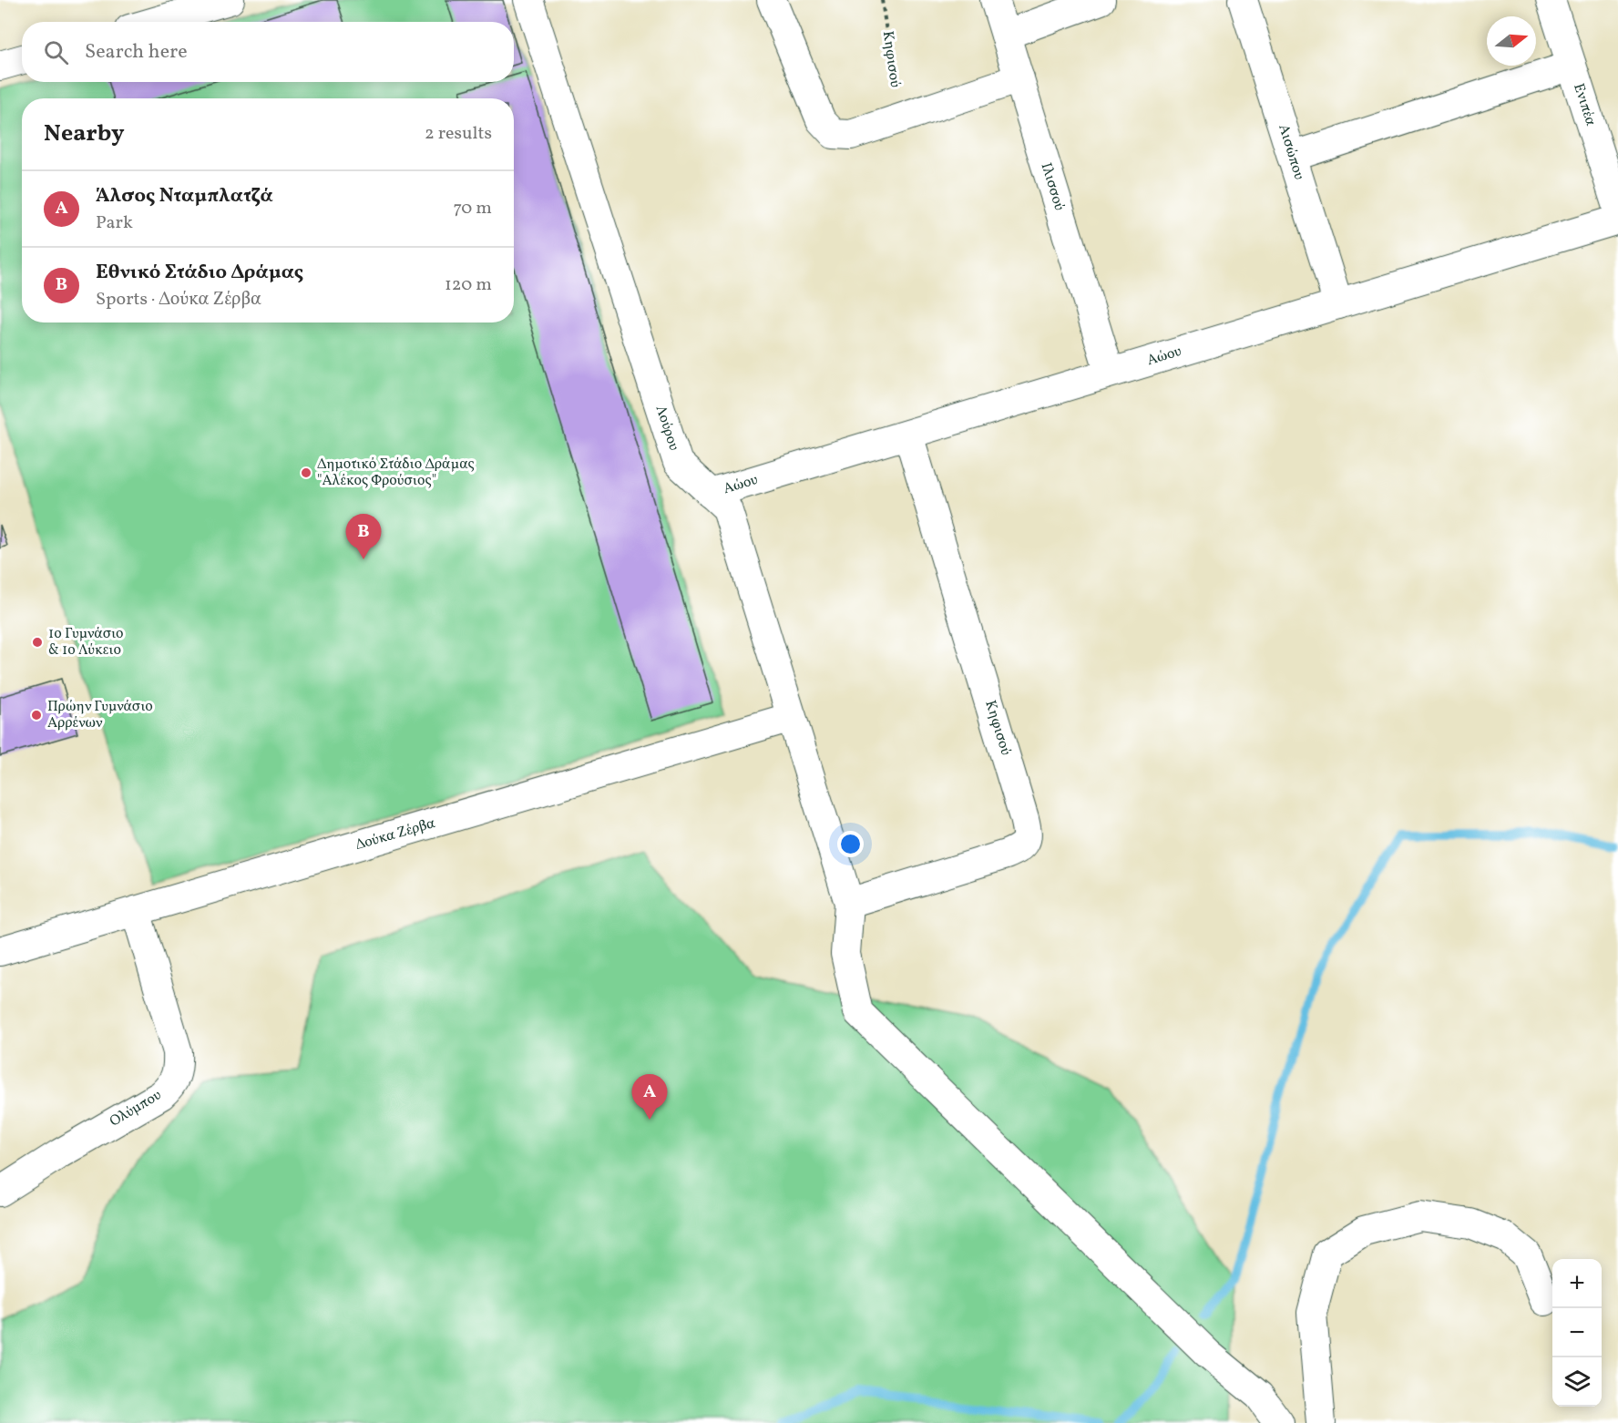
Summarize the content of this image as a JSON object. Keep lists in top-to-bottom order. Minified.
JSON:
{"streets":{"street":["Κηφισού","Ενιπέα","Αισώπου","Ιλισσού","Αώου","Λούρου","Δούκα Ζέρβα","Ολύμπου"]},"crossings":[["Κηφισού","Αώου"],["Κηφισού","Λούρου"],["Αισώπου","Αώου"],["Ιλισσού","Αώου"],["Αώου","Λούρου"],["Λούρου","Δούκα Ζέρβα"],["Δούκα Ζέρβα","Ολύμπου"]],"places":["Δημοτικό Στάδιο Δράμας \"Αλέκος Φρούσιος\"","1o Γυμνάσιο & 1ο Λύκειο","Πρώην Γυμνάσιο Αρρένων"],"north":"right","page":{"search":"Search here","heading":["Nearby","2 results"],"list":[{"mark":"A","name":"Άλσος Νταμπλατζά","note":"Park","value":"70 m"},{"mark":"B","name":"Εθνικό Στάδιο Δράμας","note":"Sports · Δούκα Ζέρβα","value":"120 m"}],"pins":["B","A"],"map_buttons":["+","−"]}}
